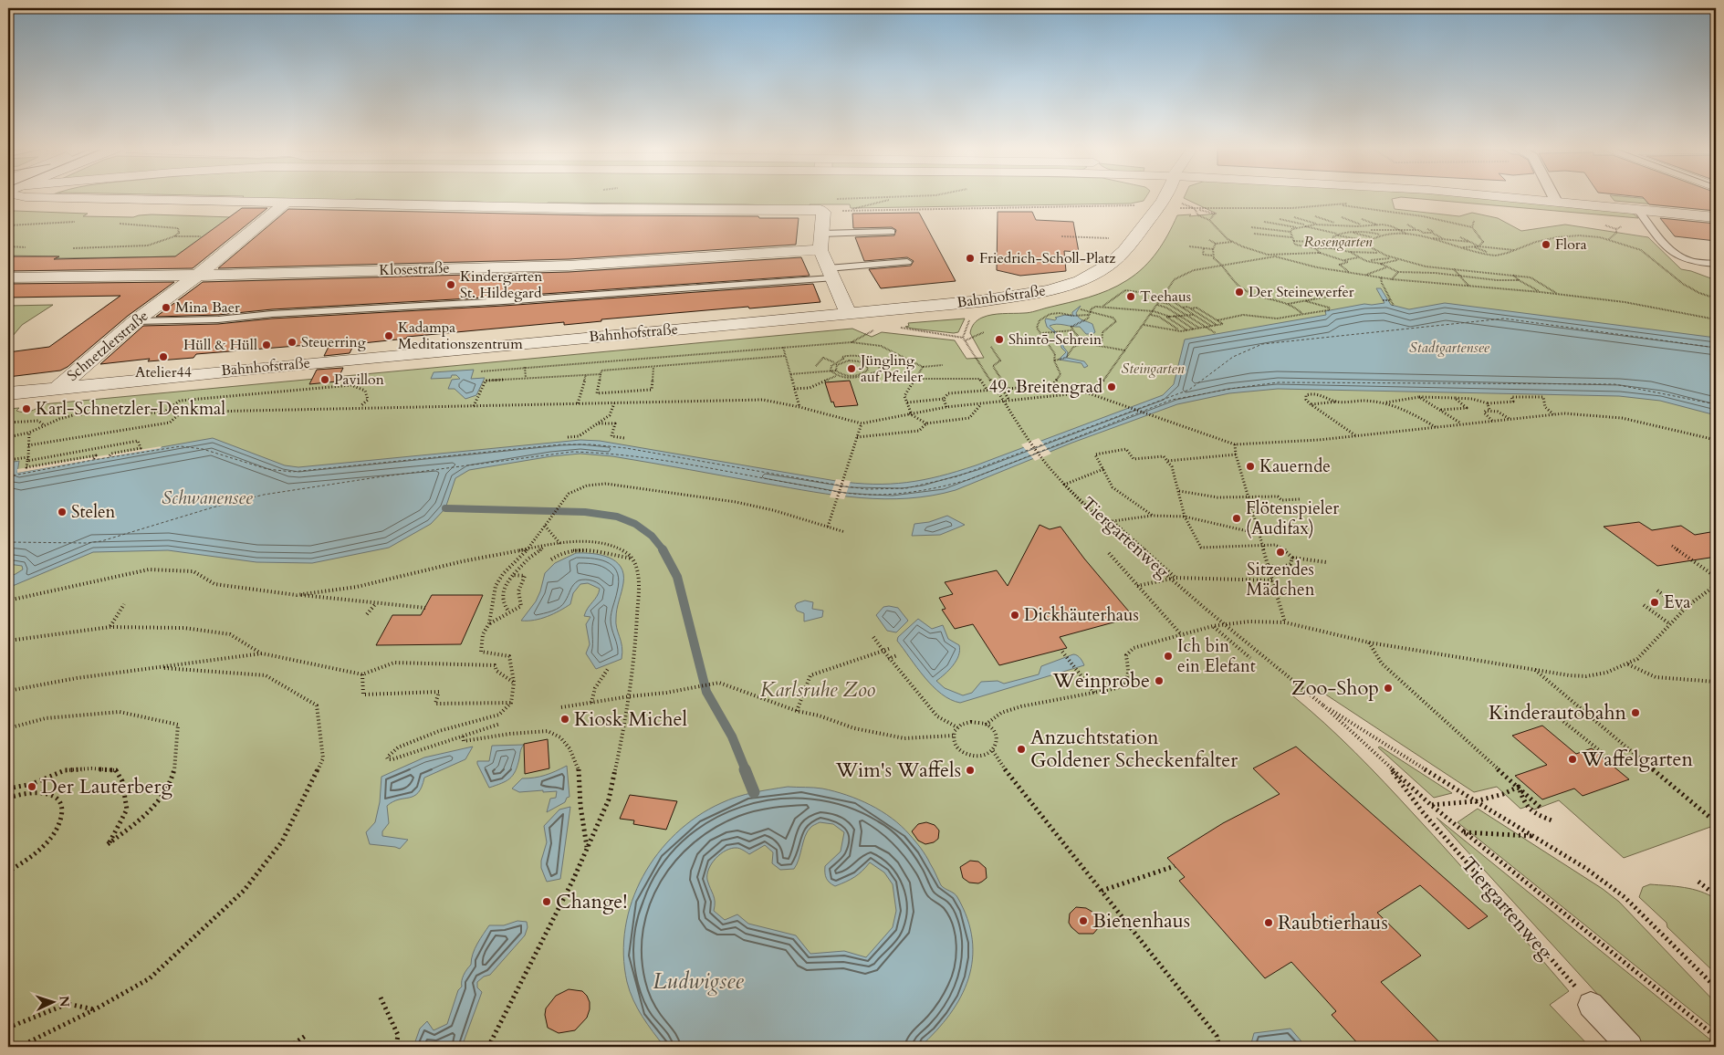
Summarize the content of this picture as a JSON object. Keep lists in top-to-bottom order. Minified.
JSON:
{"streets":{"street":["Klosestraße","Bahnhofstraße","Schnetzlerstraße"],"path":["Tiergartenweg"]},"crossings":[["Klosestraße","Schnetzlerstraße"],["Bahnhofstraße","Schnetzlerstraße"]],"water":["Stadtgartensee","Schwanensee","Ludwigsee"],"parks":["Rosengarten","Steingarten","Karlsruhe Zoo"],"places":["Flora","Friedrich-Scholl-Platz","Kindergarten St. Hildegard","Der Steinewerfer","Teehaus","Mina Baer","Kadampa Meditationszentrum","Shintō-Schrein","Steuerring","Hüll & Hüll","Atelier44","Jüngling auf Pfeiler","Pavillon","49. Breitengrad","Karl-Schnetzler-Denkmal","Kauernde","Stelen","Flötenspieler (Audifax)","Sitzendes Mädchen","Eva","Dickhäuterhaus","Ich bin ein Elefant","Weinprobe","Zoo-Shop","Kinderautobahn","Kiosk Michel","Anzuchtstation Goldener Scheckenfalter","Waffelgarten","Wim's Waffels","Der Lauterberg","Change!","Bienenhaus","Raubtierhaus"],"north":"right"}
